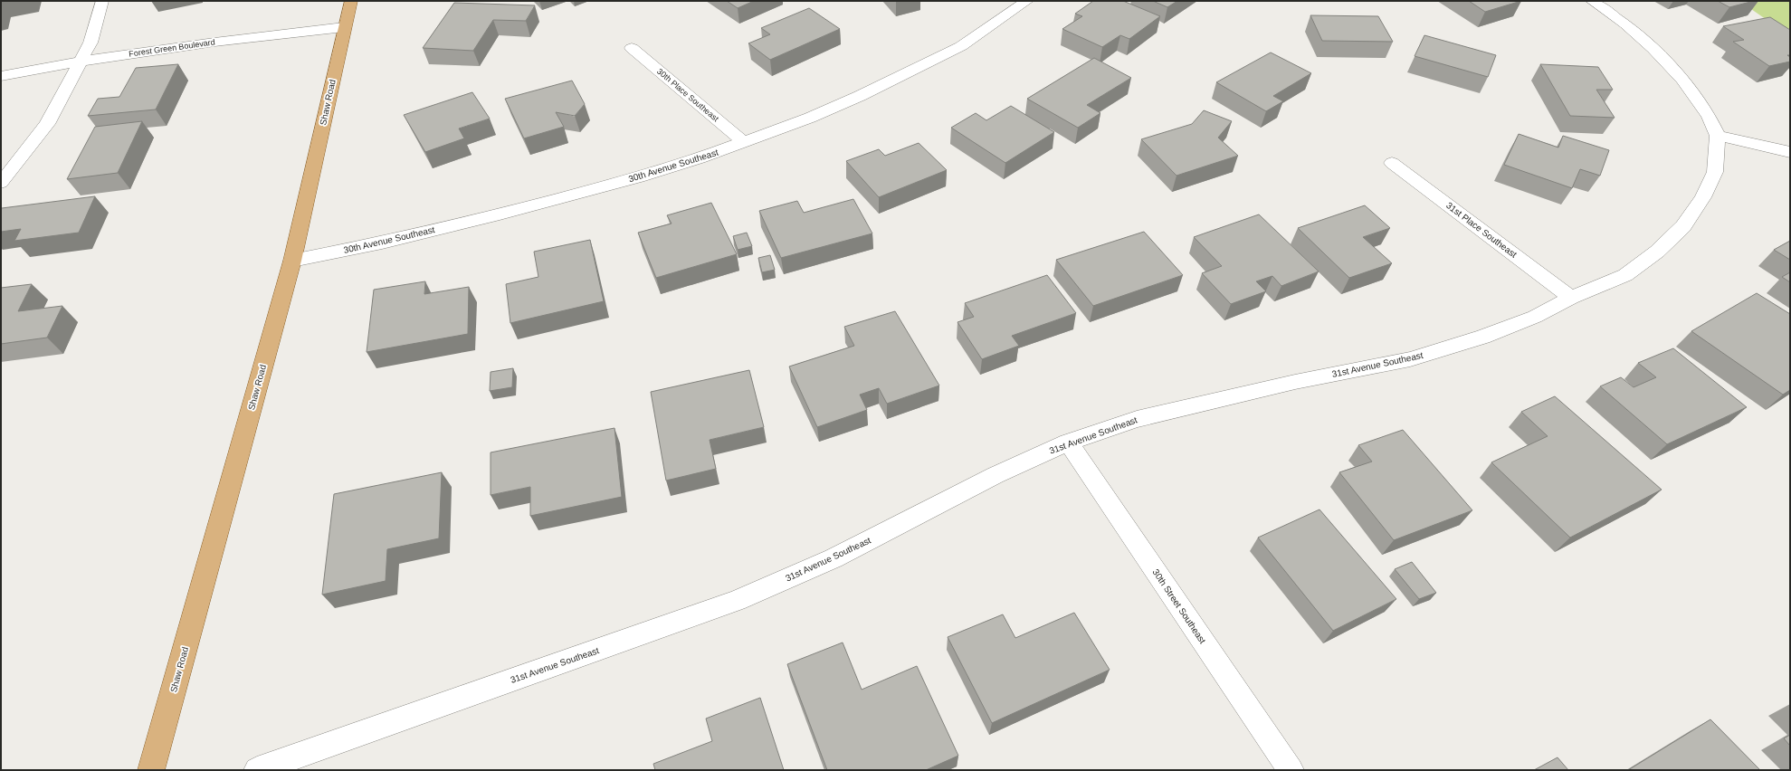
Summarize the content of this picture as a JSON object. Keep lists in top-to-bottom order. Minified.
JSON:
{"streets":{"main road":["Shaw Road"],"street":["Forest Green Boulevard","30th Place Southeast","30th Avenue Southeast","31st Place Southeast","31st Avenue Southeast","30th Street Southeast"]},"crossings":[["Forest Green Boulevard","Shaw Road"],["30th Place Southeast","30th Avenue Southeast"],["Shaw Road","30th Avenue Southeast"],["31st Place Southeast","31st Avenue Southeast"],["31st Avenue Southeast","30th Street Southeast"]]}
